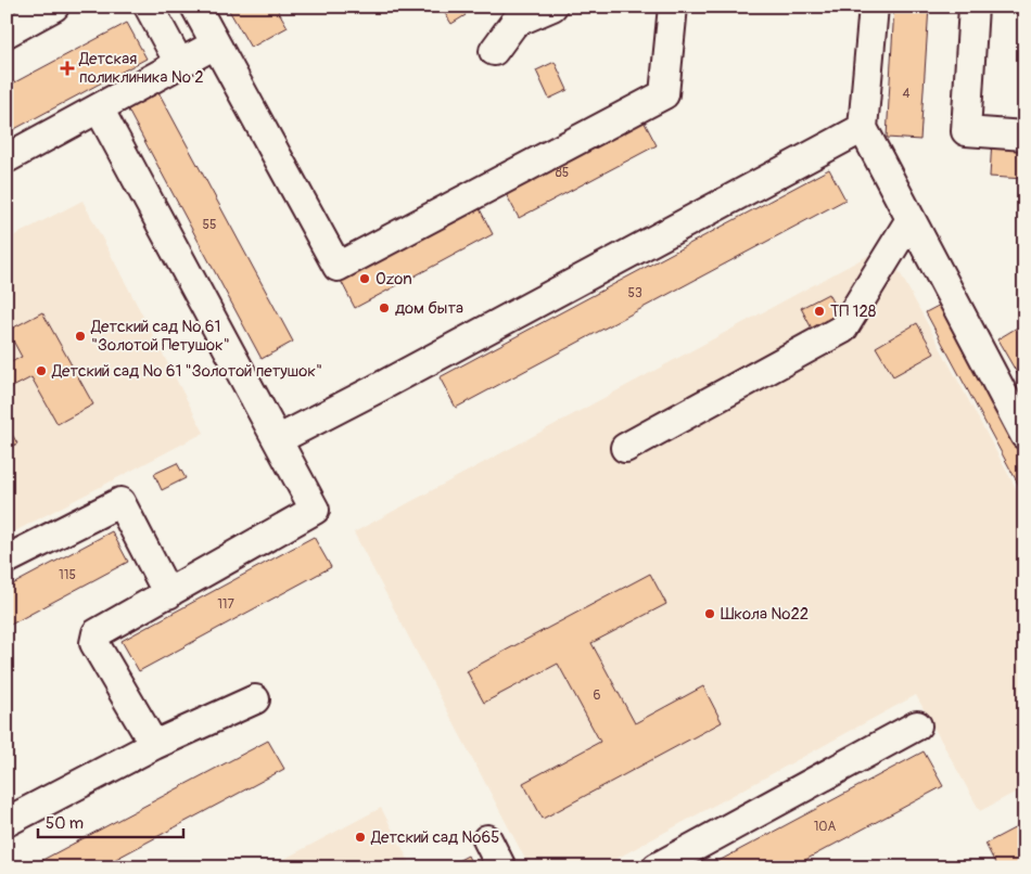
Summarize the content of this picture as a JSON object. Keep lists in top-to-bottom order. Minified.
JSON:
{"places":{"health":["Детская поликлиника № 2"],"other":["Ozon","дом быта","ТП 128","Детский сад № 61 \"Золотой Петушок\"","Детский сад № 61 \"Золотой петушок\"","Школа №22","Детский сад №65"]},"house_numbers":["4","85","55","53","115","117","6","10А"],"scale_bar":"50 m"}
